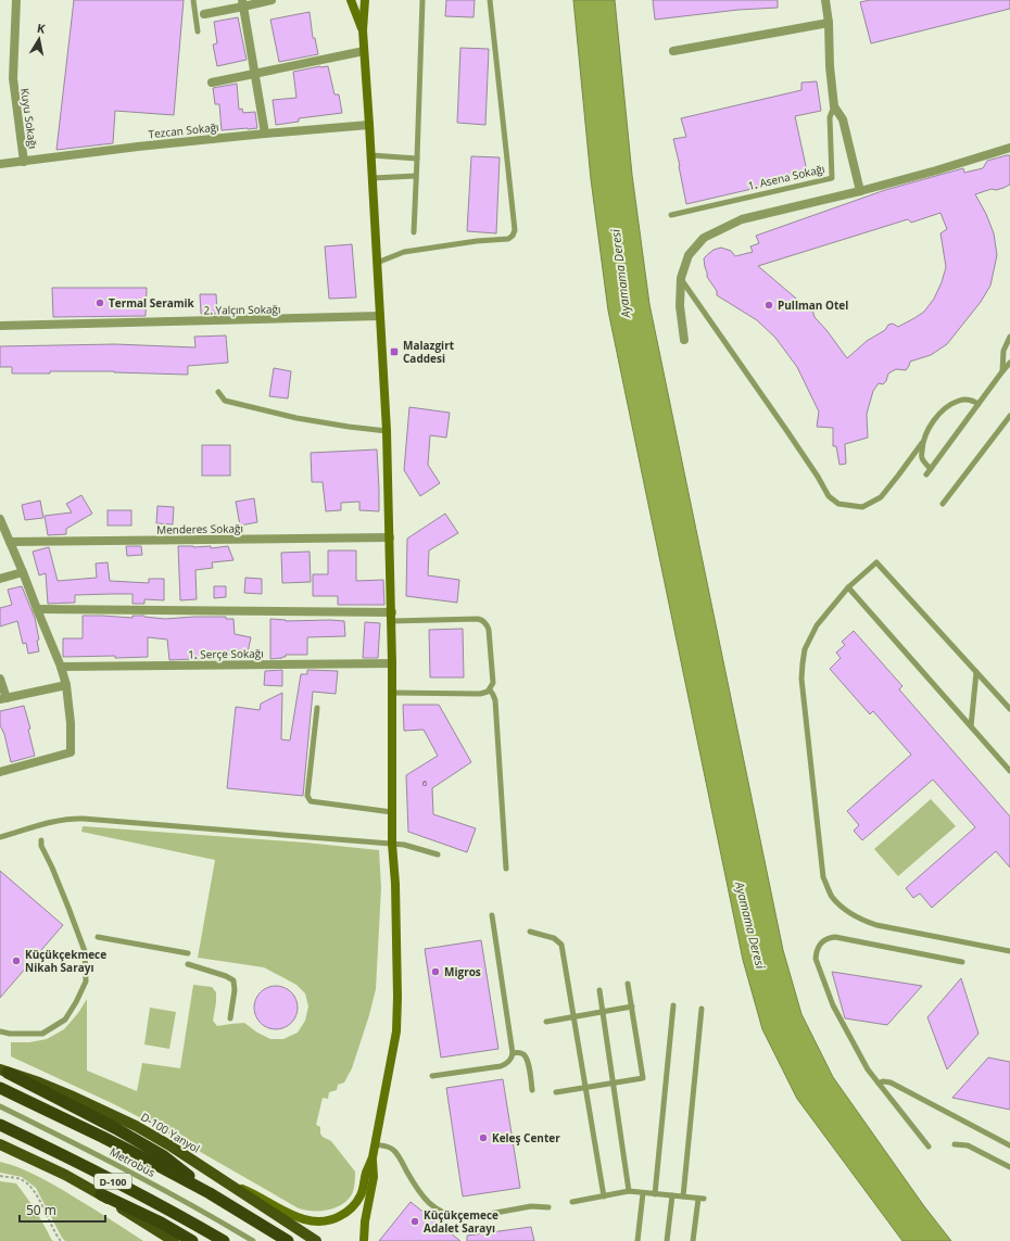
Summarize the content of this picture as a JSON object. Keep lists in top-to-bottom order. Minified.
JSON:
{"streets":{"highway":["D-100"],"main road":["D-100 Yanyol"],"street":["Kuyu Sokağı","Tezcan Sokağı","1. Asena Sokağı","2. Yalçın Sokağı","Menderes Sokağı","1. Serçe Sokağı"],"lane":["Metrobüs"]},"crossings":[["Kuyu Sokağı","Tezcan Sokağı"]],"water":["Ayamama Deresi"],"places":{"other":["Termal Seramik","Pullman Otel","Küçükçekmece Nikah Sarayı","Migros","Keleş Center","Küçükçemece Adalet Sarayı"],"transit":["Malazgirt Caddesi"]},"house_numbers":["6"],"scale_bar":"50 m","north":"top"}
